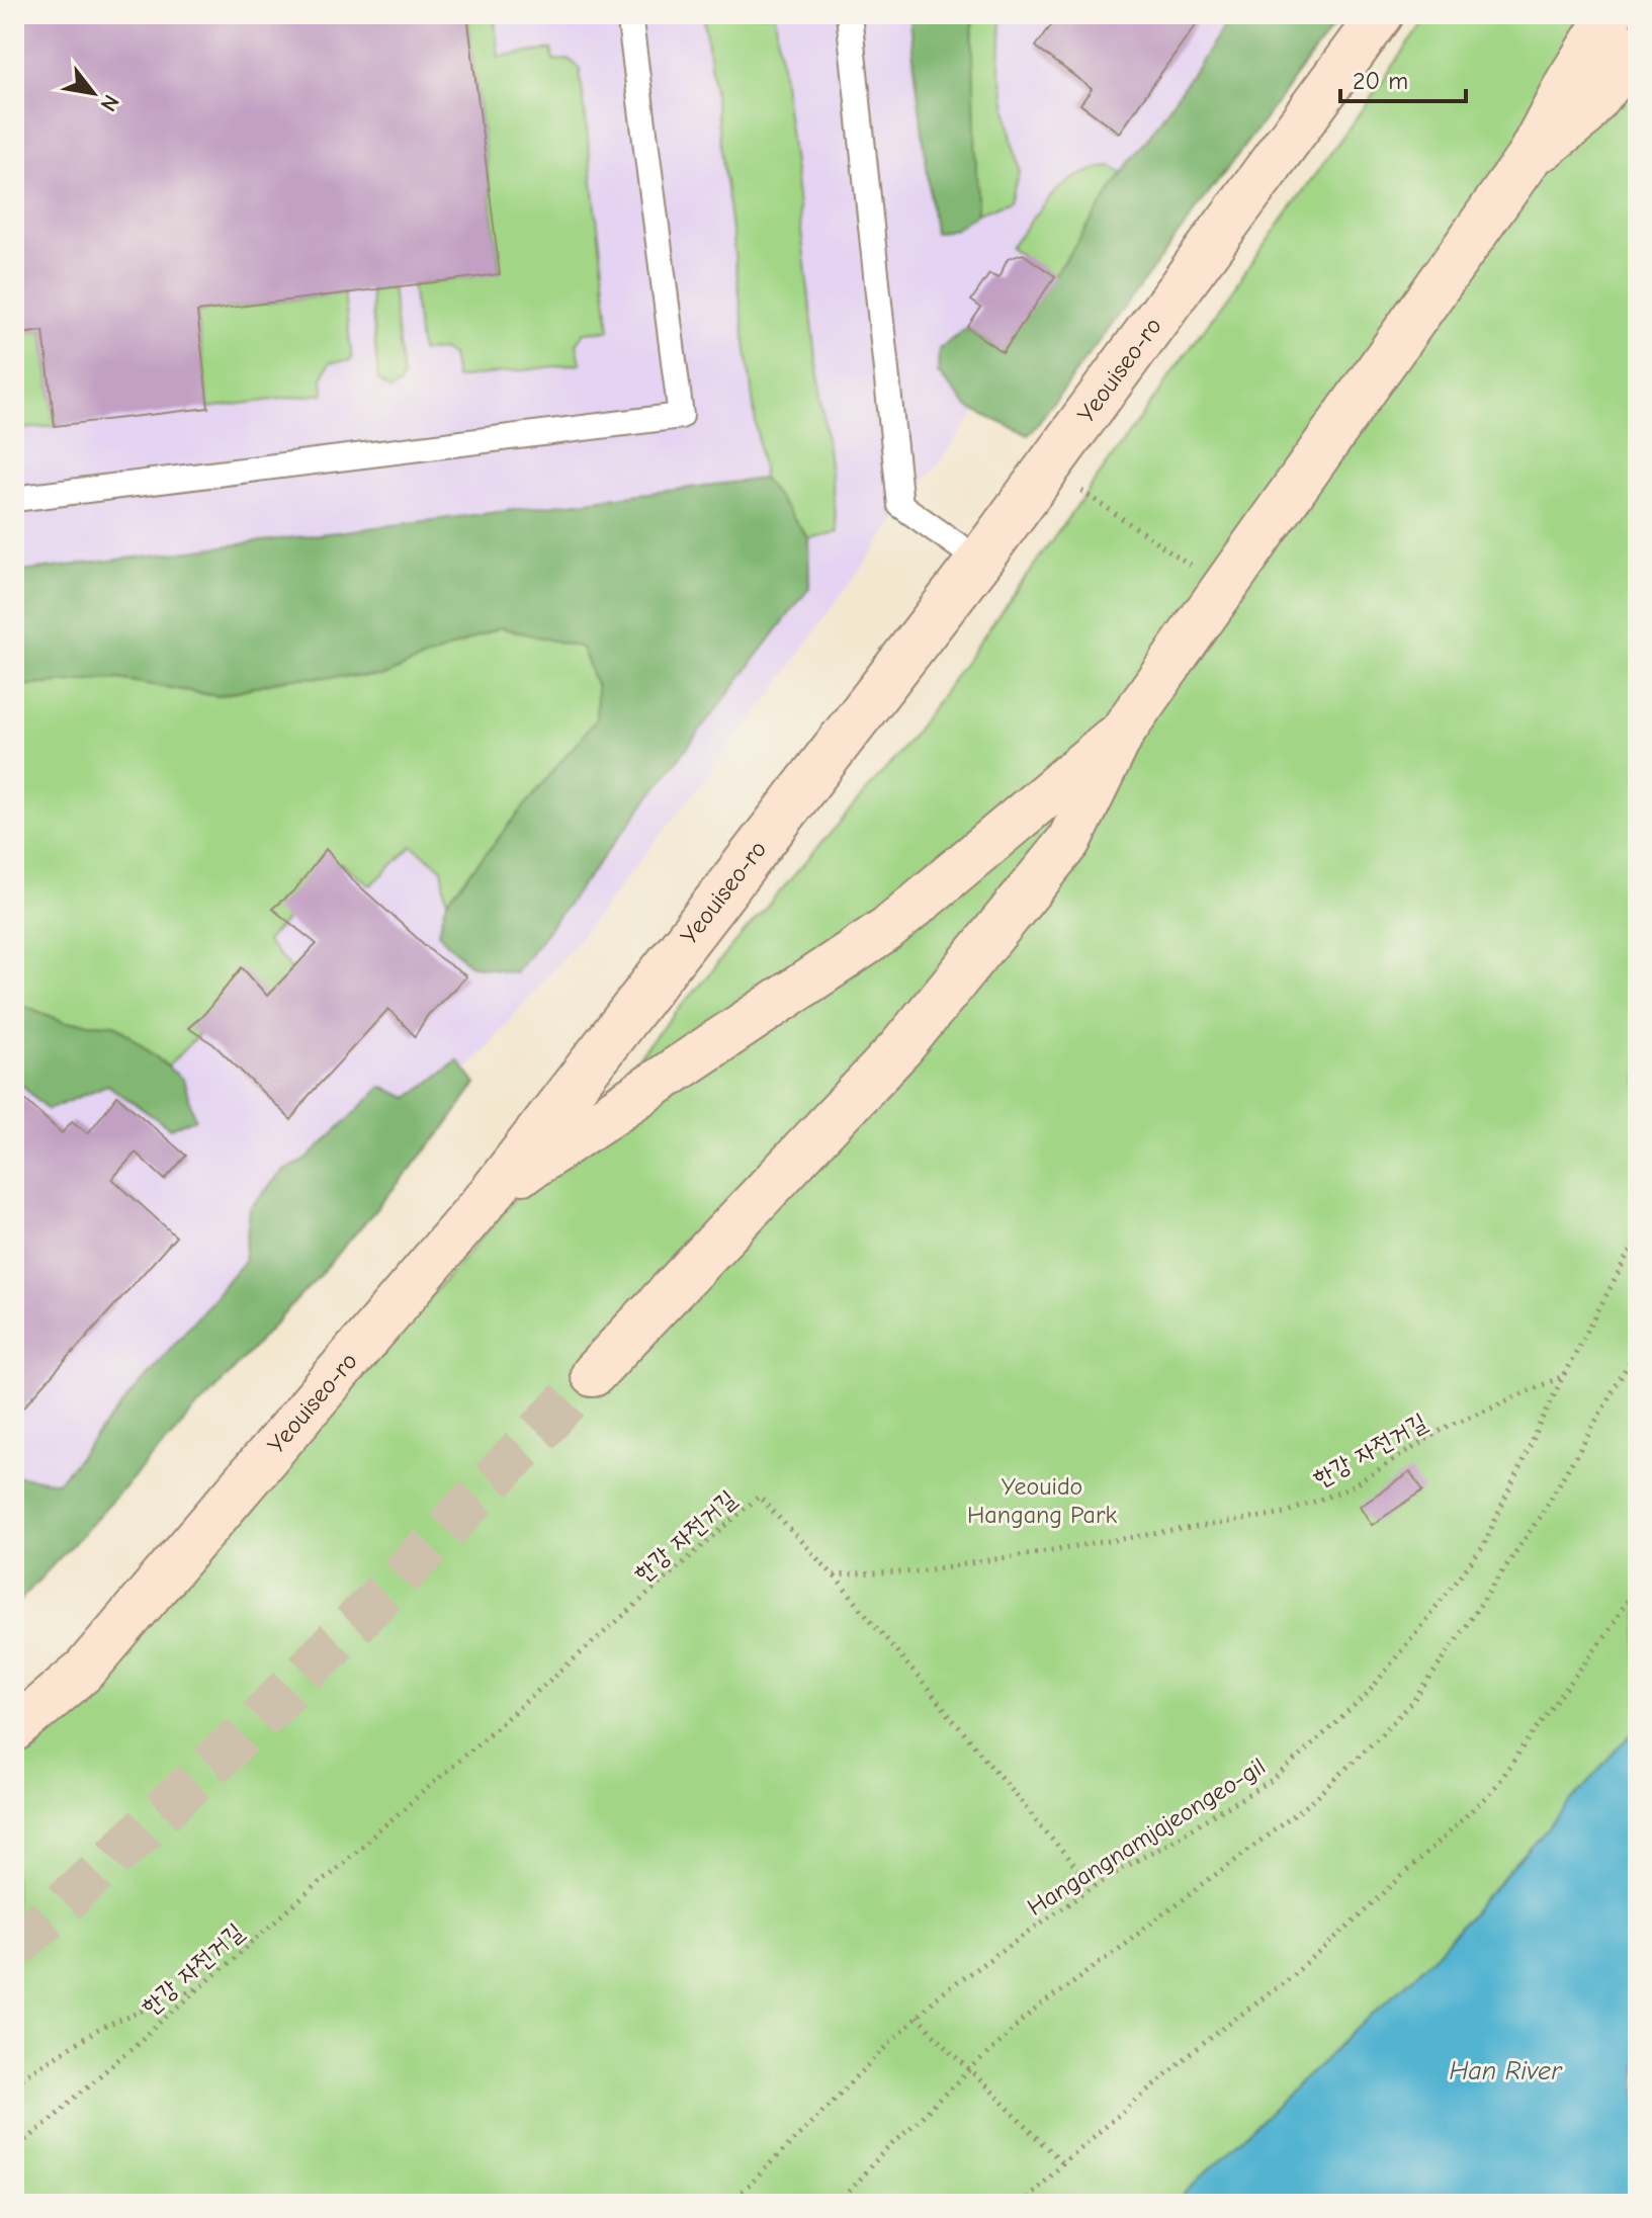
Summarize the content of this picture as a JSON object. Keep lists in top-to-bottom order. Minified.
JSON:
{"streets":{"main road":["Yeouiseo-ro"],"path":["한강 자전거길","Hangangnamjajeongeo-gil"]},"crossings":[["한강 자전거길","Hangangnamjajeongeo-gil"]],"water":["Han River"],"parks":["Yeouido Hangang Park"],"scale_bar":"20 m","north":"bottom right"}
